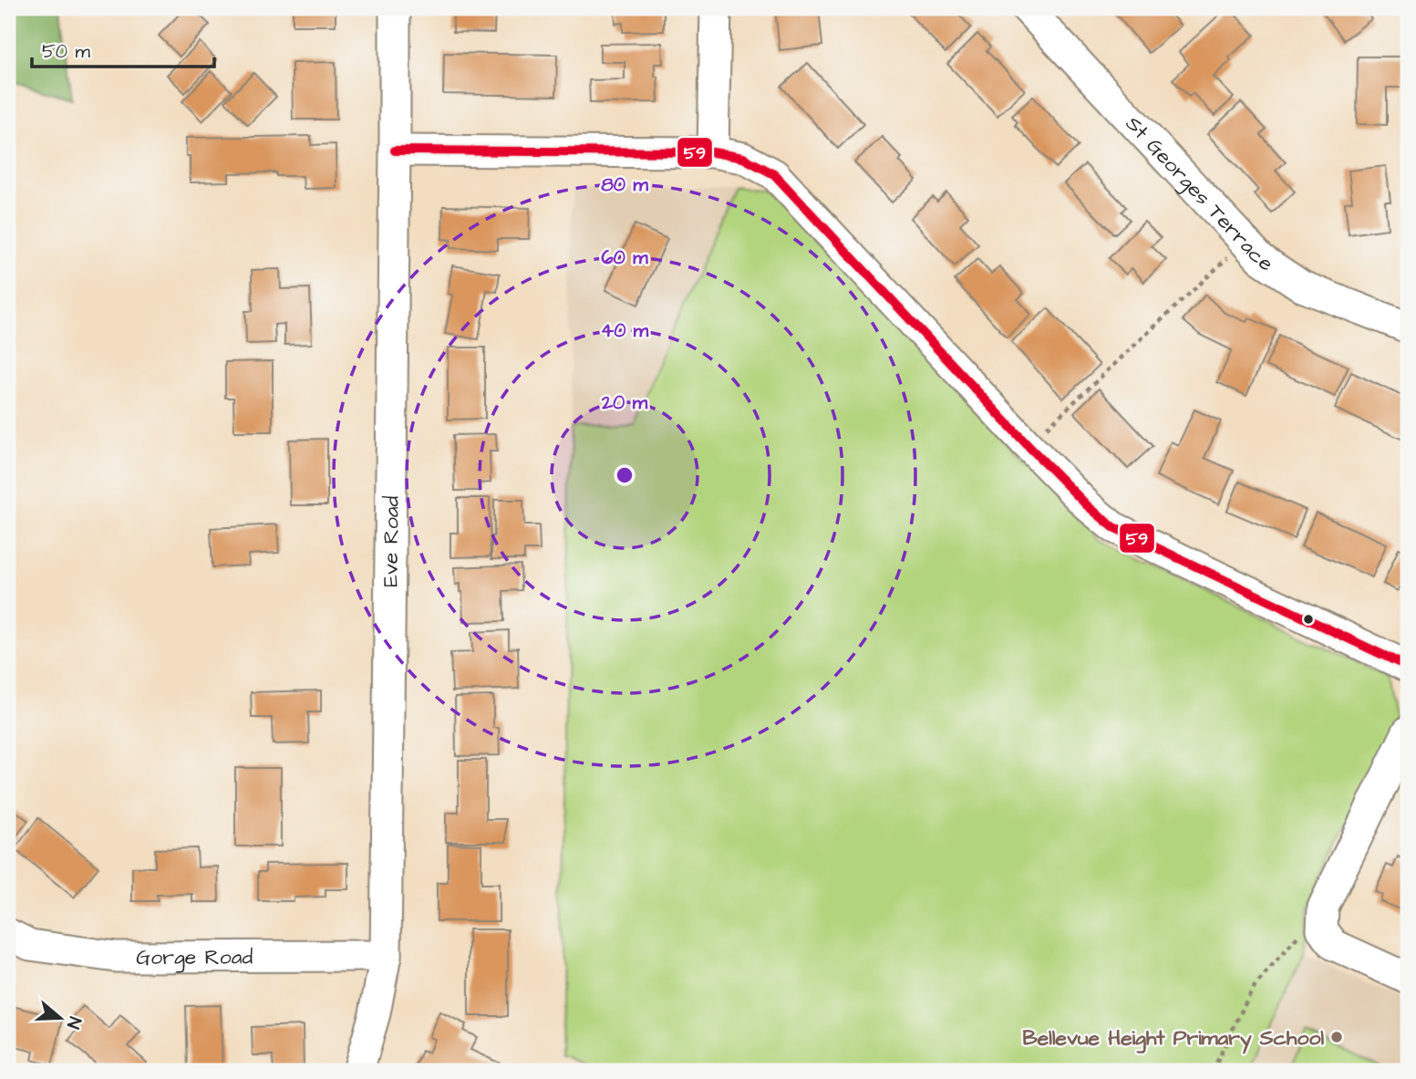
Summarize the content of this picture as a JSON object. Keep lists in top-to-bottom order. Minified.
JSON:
{"streets":{"street":["St Georges Terrace","Eve Road","Gorge Road"]},"crossings":[["Eve Road","Gorge Road"]],"places":["Bellevue Height Primary School"],"lines":["transit line 59"],"scale_bar":"50 m","north":"right","rings":["80 m","60 m","40 m","20 m"]}
